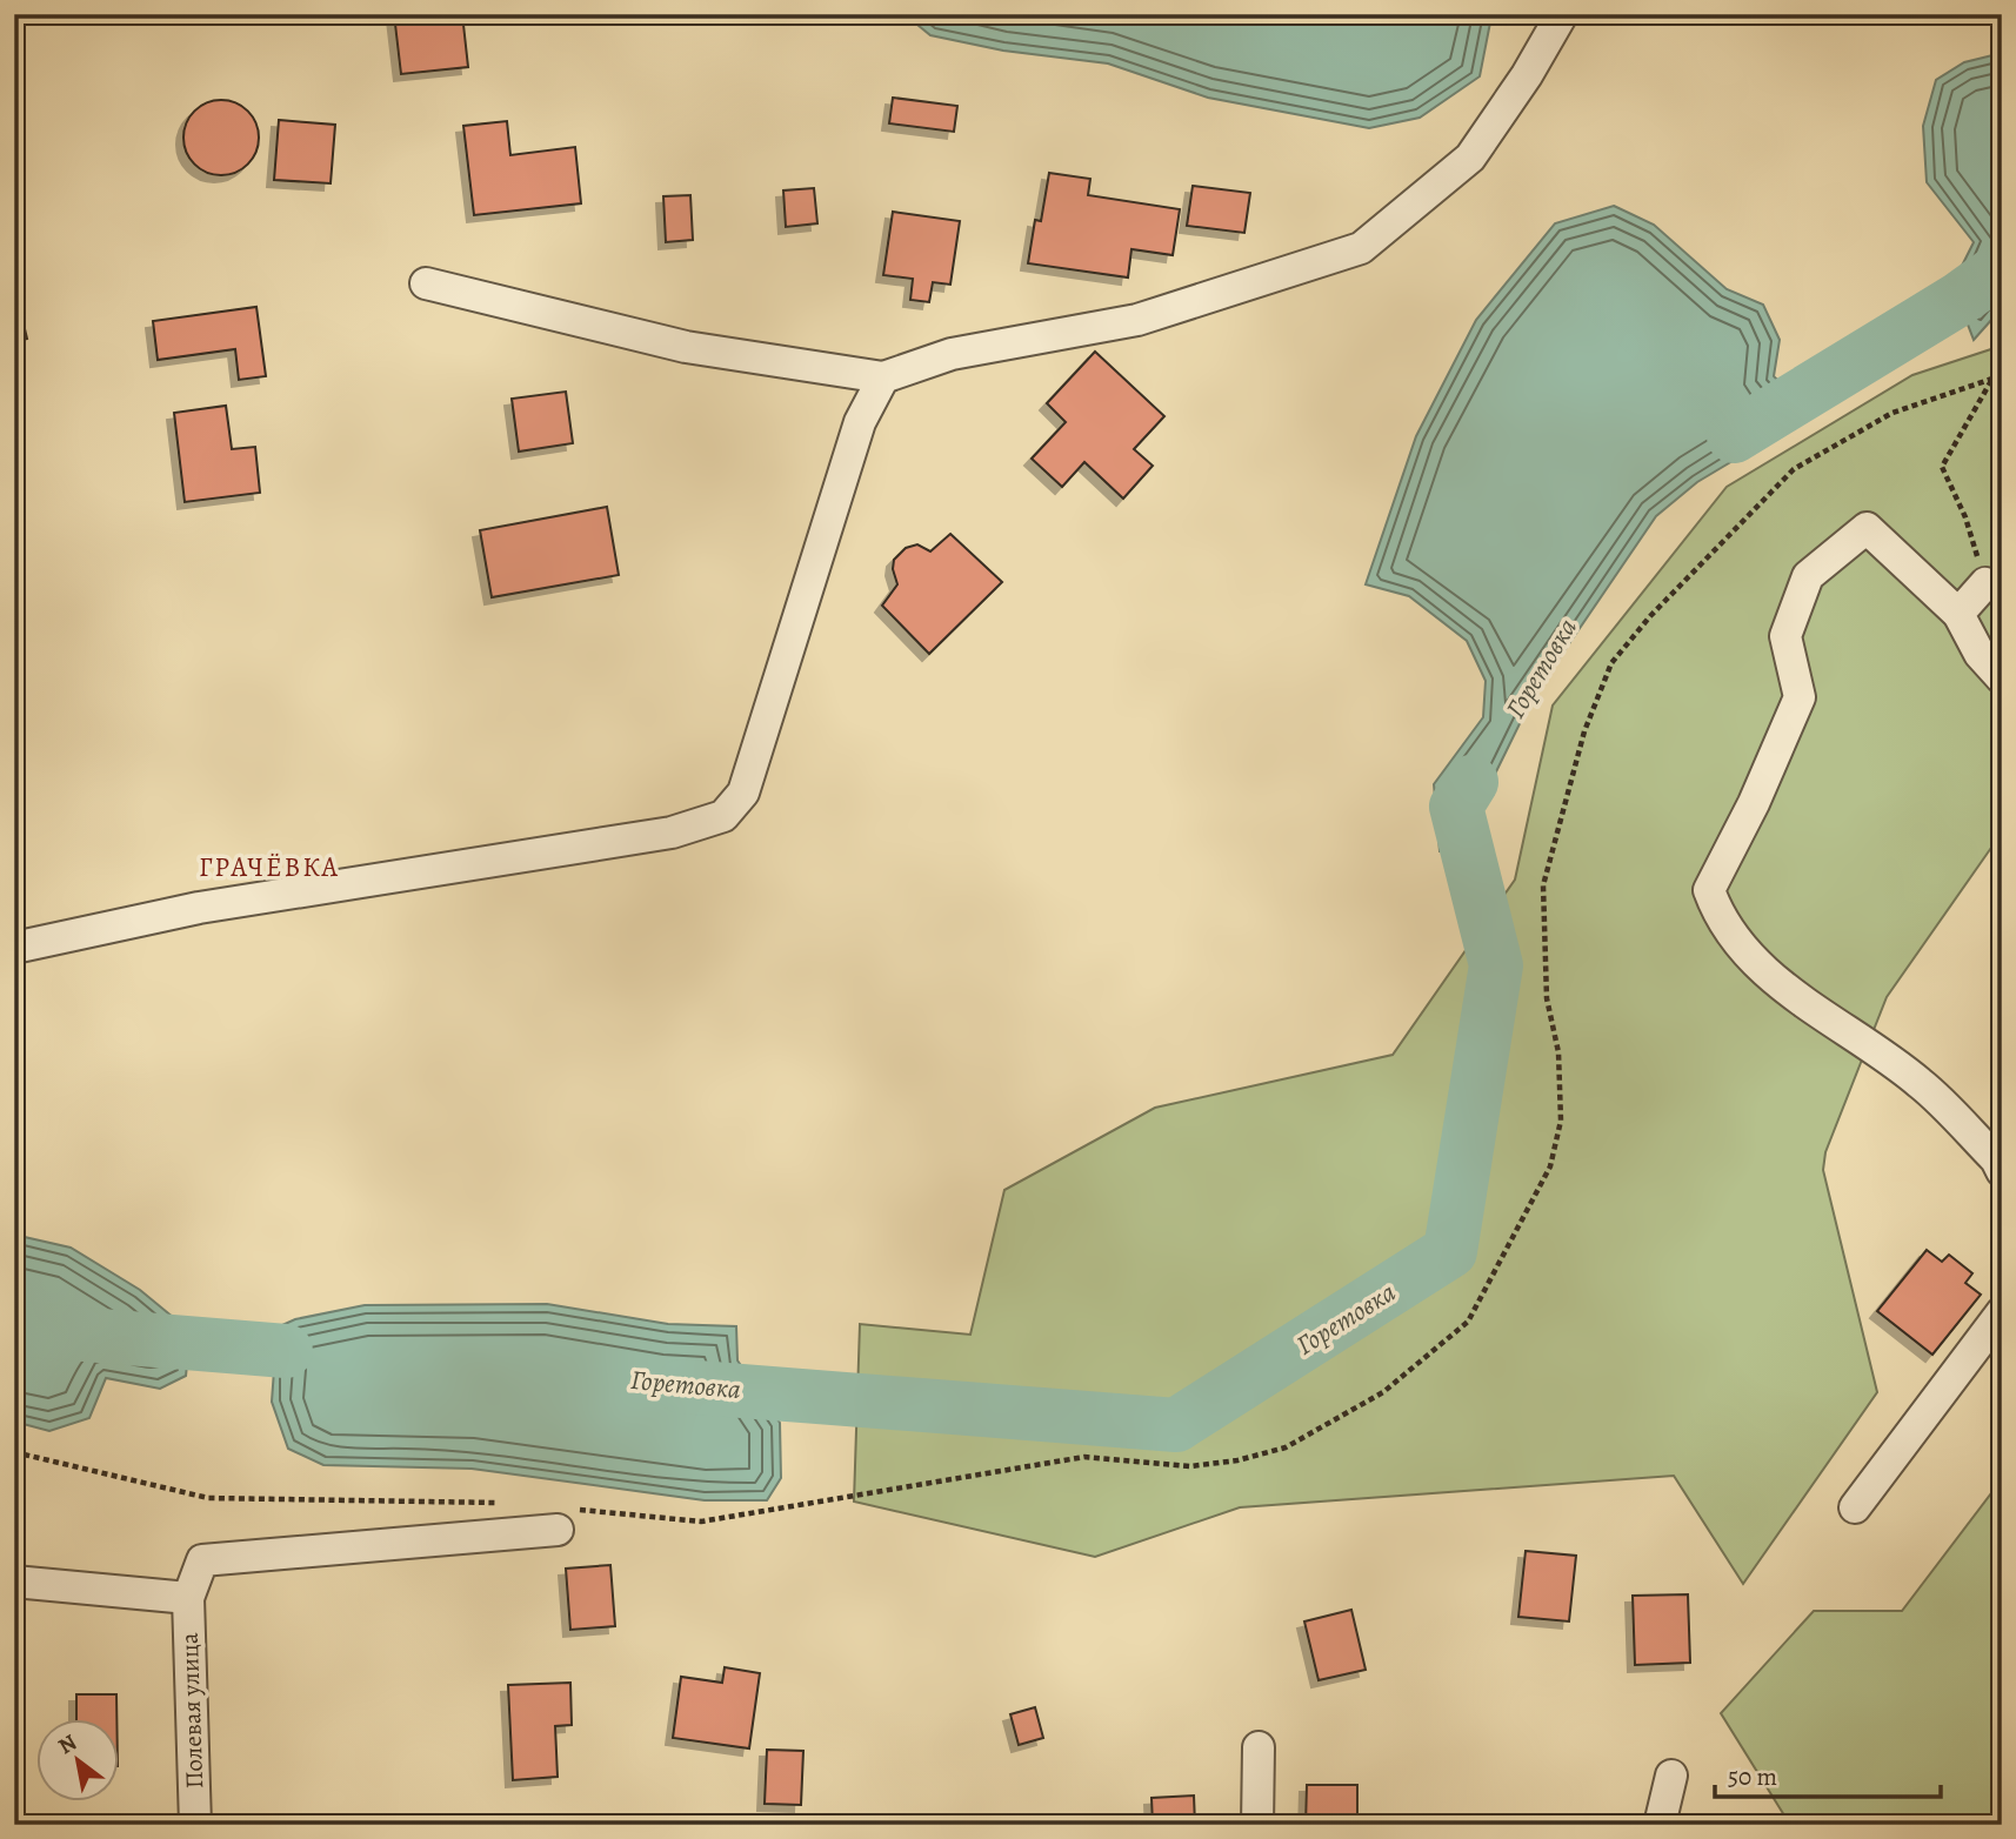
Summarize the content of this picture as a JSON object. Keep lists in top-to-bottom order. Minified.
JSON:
{"streets":{"street":["Полевая улица"]},"districts":["ГРАЧЁВКА"],"water":["Горетовка"],"scale_bar":"50 m","north":"top left"}
